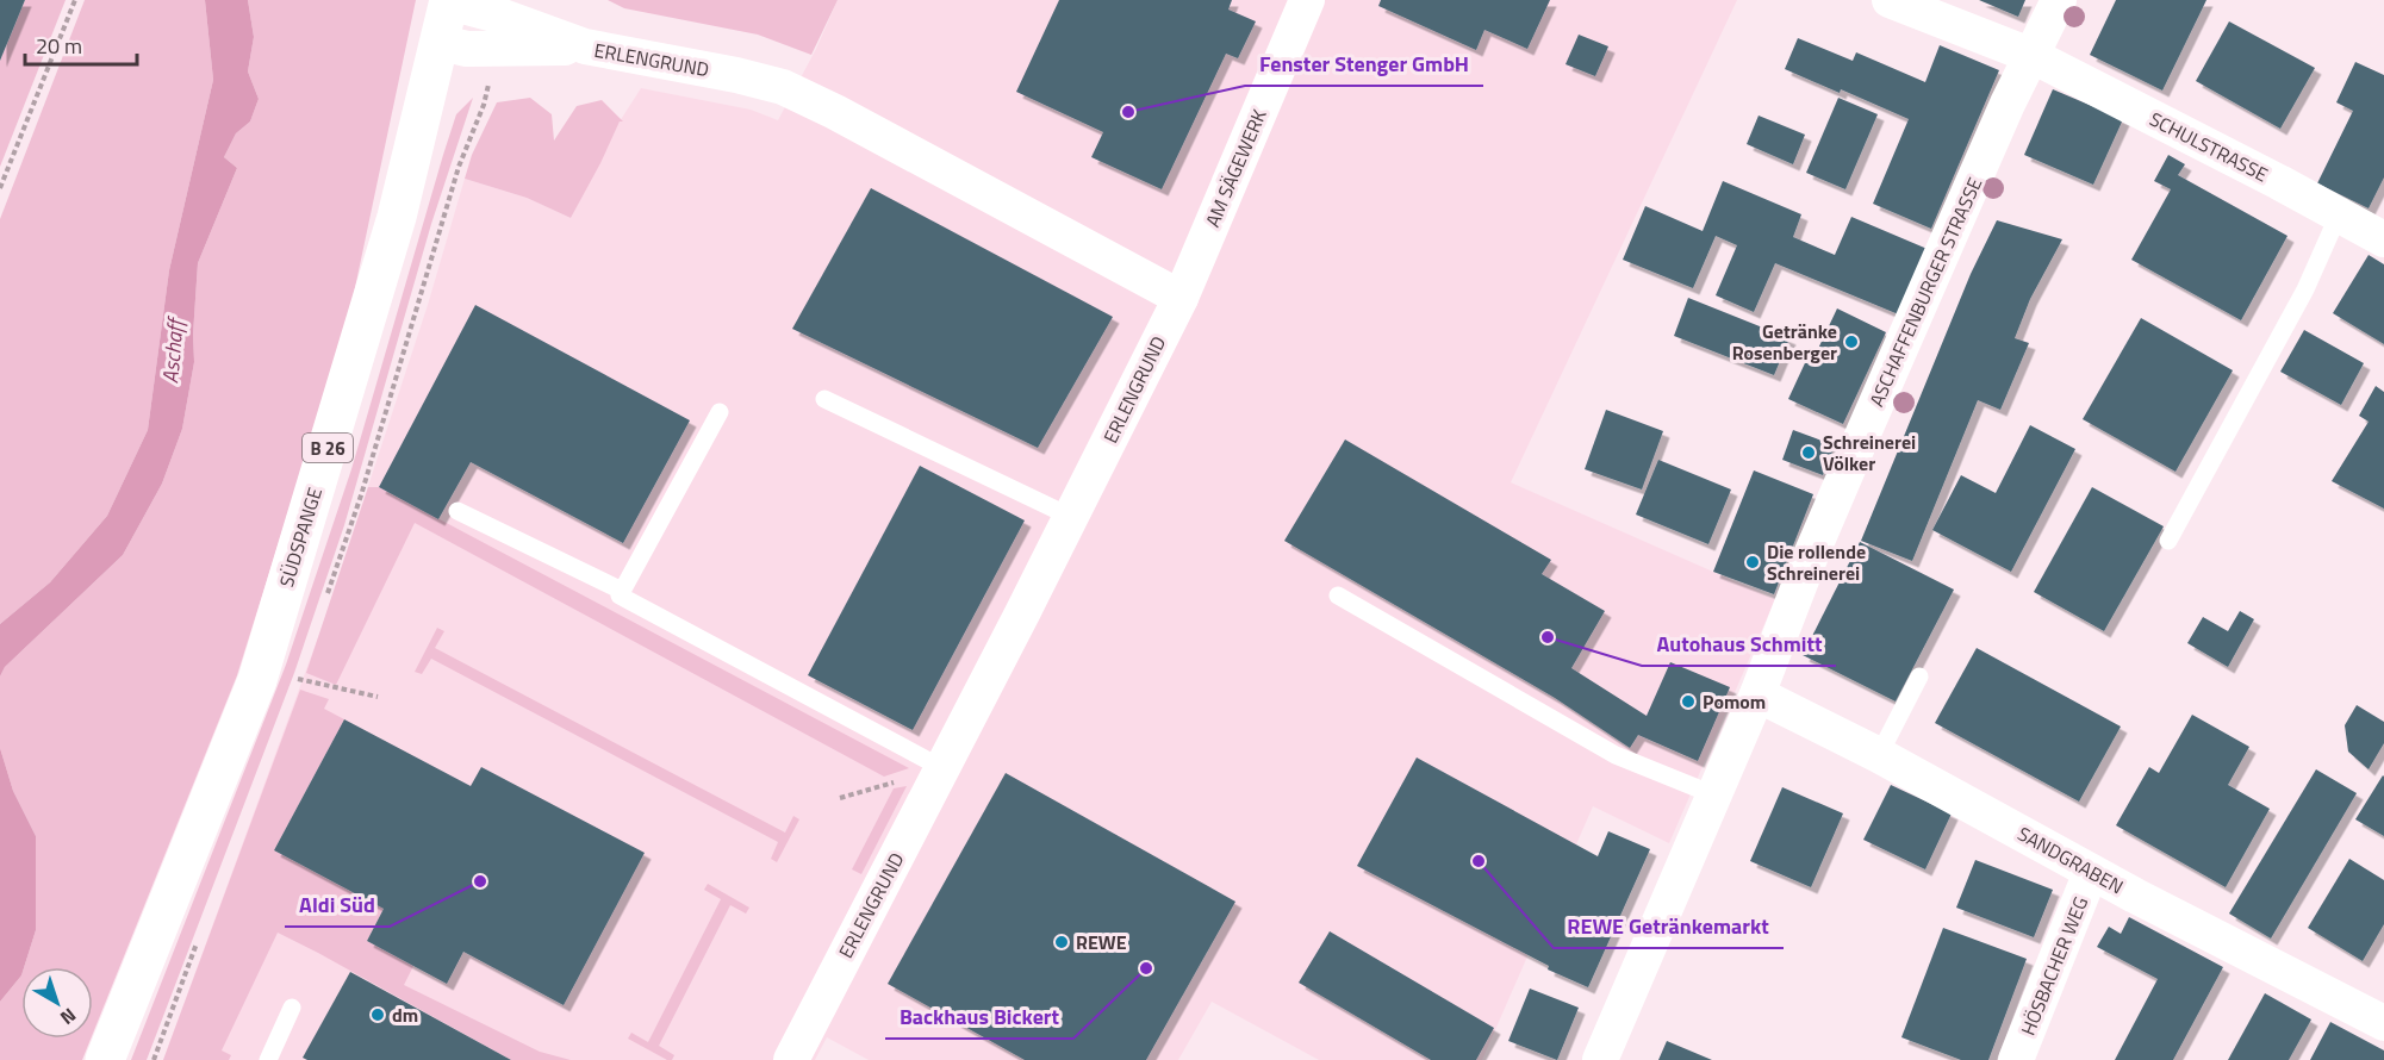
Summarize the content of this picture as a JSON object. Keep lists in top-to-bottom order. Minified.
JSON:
{"streets":{"main road":["B 26","SÜDSPANGE"],"street":["ERLENGRUND","SCHULSTRASSE","AM SÄGEWERK","ASCHAFFENBURGER STRASSE","SANDGRABEN","HÖSBACHER WEG"]},"crossings":[["ERLENGRUND","AM SÄGEWERK"],["ERLENGRUND","SÜDSPANGE"],["SCHULSTRASSE","ASCHAFFENBURGER STRASSE"],["ASCHAFFENBURGER STRASSE","SANDGRABEN"],["SANDGRABEN","HÖSBACHER WEG"]],"water":["Aschaff"],"places":["Fenster Stenger GmbH","Getränke Rosenberger","Schreinerei Völker","Die rollende Schreinerei","Autohaus Schmitt","Pomom","REWE Getränkemarkt","Aldi Süd","REWE","Backhaus Bickert","dm"],"scale_bar":"20 m","north":"bottom right"}
